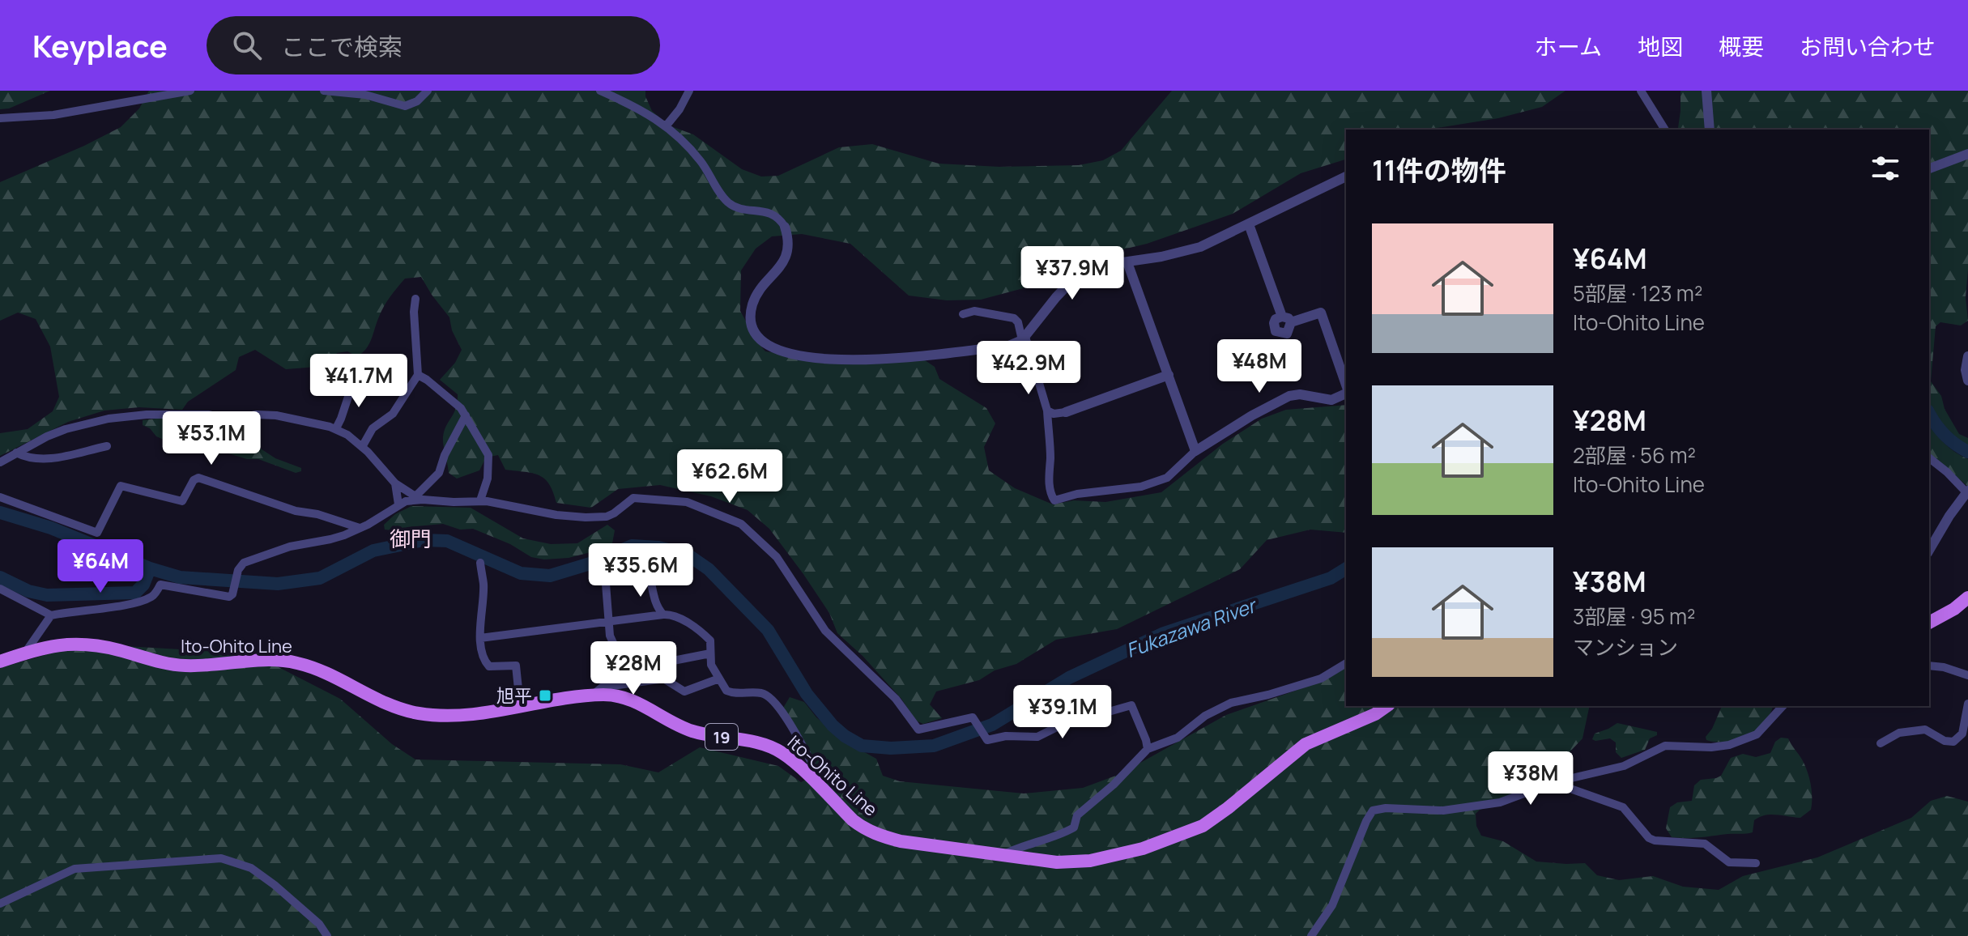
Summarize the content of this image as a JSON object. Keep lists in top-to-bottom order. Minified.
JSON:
{"streets":{"main road":["Ito-Ohito Line","19"]},"districts":["御門"],"water":["Fukazawa River"],"places":{"transit":["旭平"]},"page":{"header":"Keyplace","search":"ここで検索","nav":["ホーム","地図","概要","お問い合わせ"],"heading":"11件の物件","list":[{"name":"¥64M","note":"5部屋 · 123 m² · Ito-Ohito Line"},{"name":"¥28M","note":"2部屋 · 56 m² · Ito-Ohito Line"},{"name":"¥38M","note":"3部屋 · 95 m² · マンション"}],"price":["¥37.9M","¥48M","¥42.9M","¥41.7M","¥53.1M","¥62.6M","¥64M","¥35.6M","¥28M","¥39.1M","¥38M"]}}
